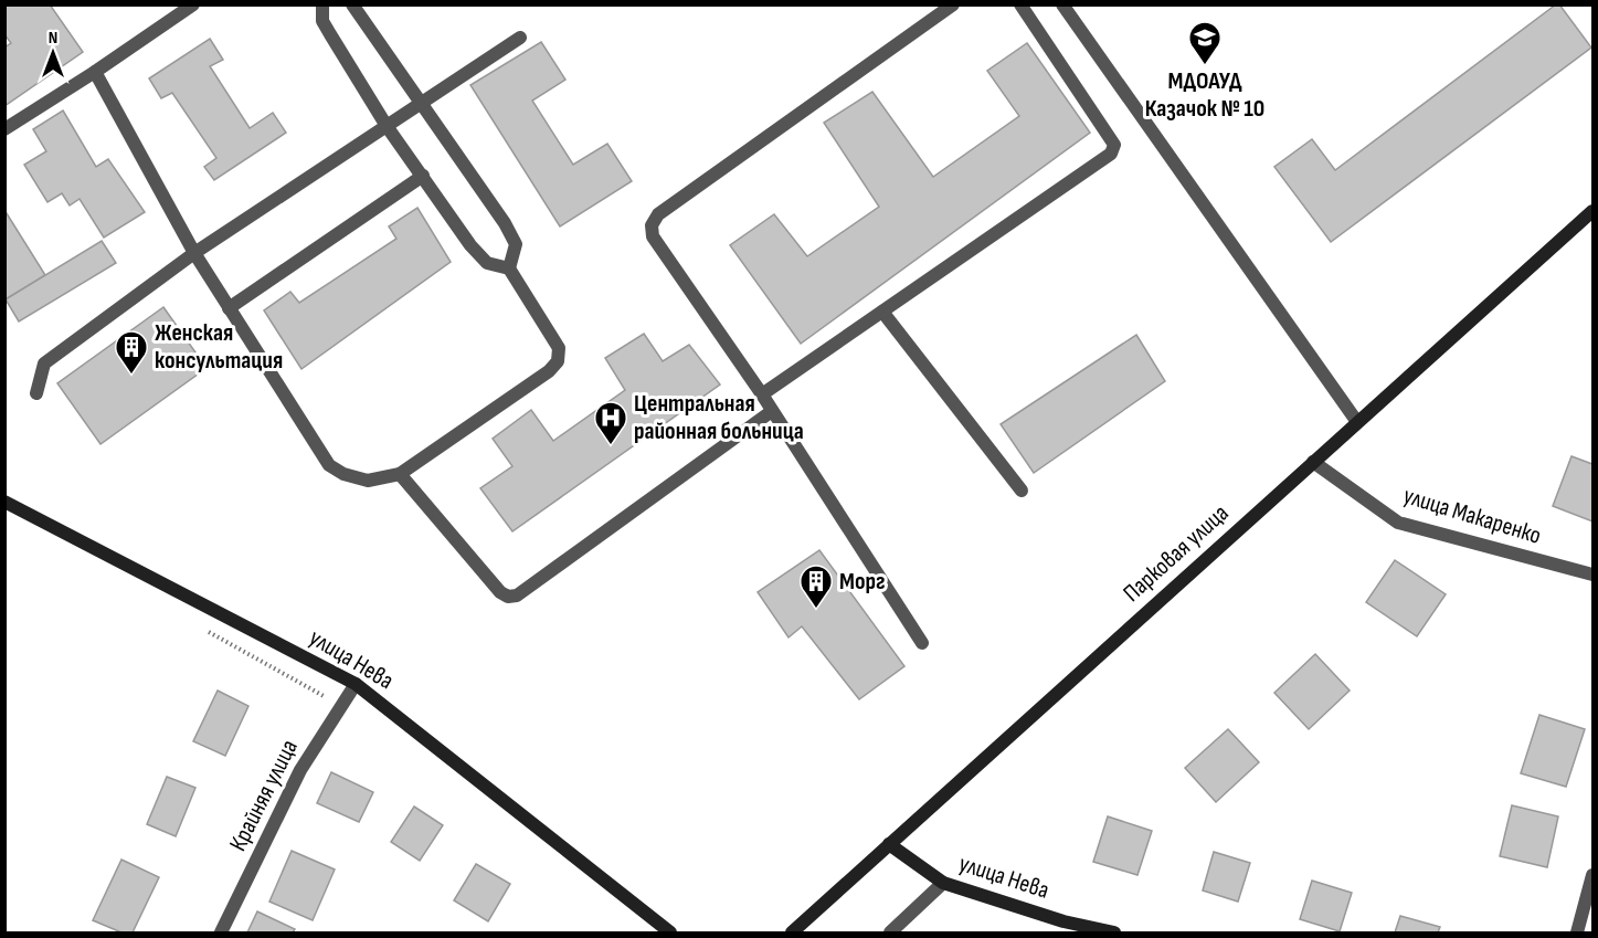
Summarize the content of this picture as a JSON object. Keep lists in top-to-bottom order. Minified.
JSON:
{"streets":{"main road":["Парковая улица","улица Нева"],"street":["улица Макаренко","Крайняя улица"]},"crossings":[["улица Макаренко","Парковая улица"],["Парковая улица","улица Нева"],["улица Нева","Крайняя улица"]],"places":{"school or university":["МДОАУД Казачок № 10"],"building":["Женская консультация","Морг"],"hospital":["Центральная районная больница"]},"north":"top"}
